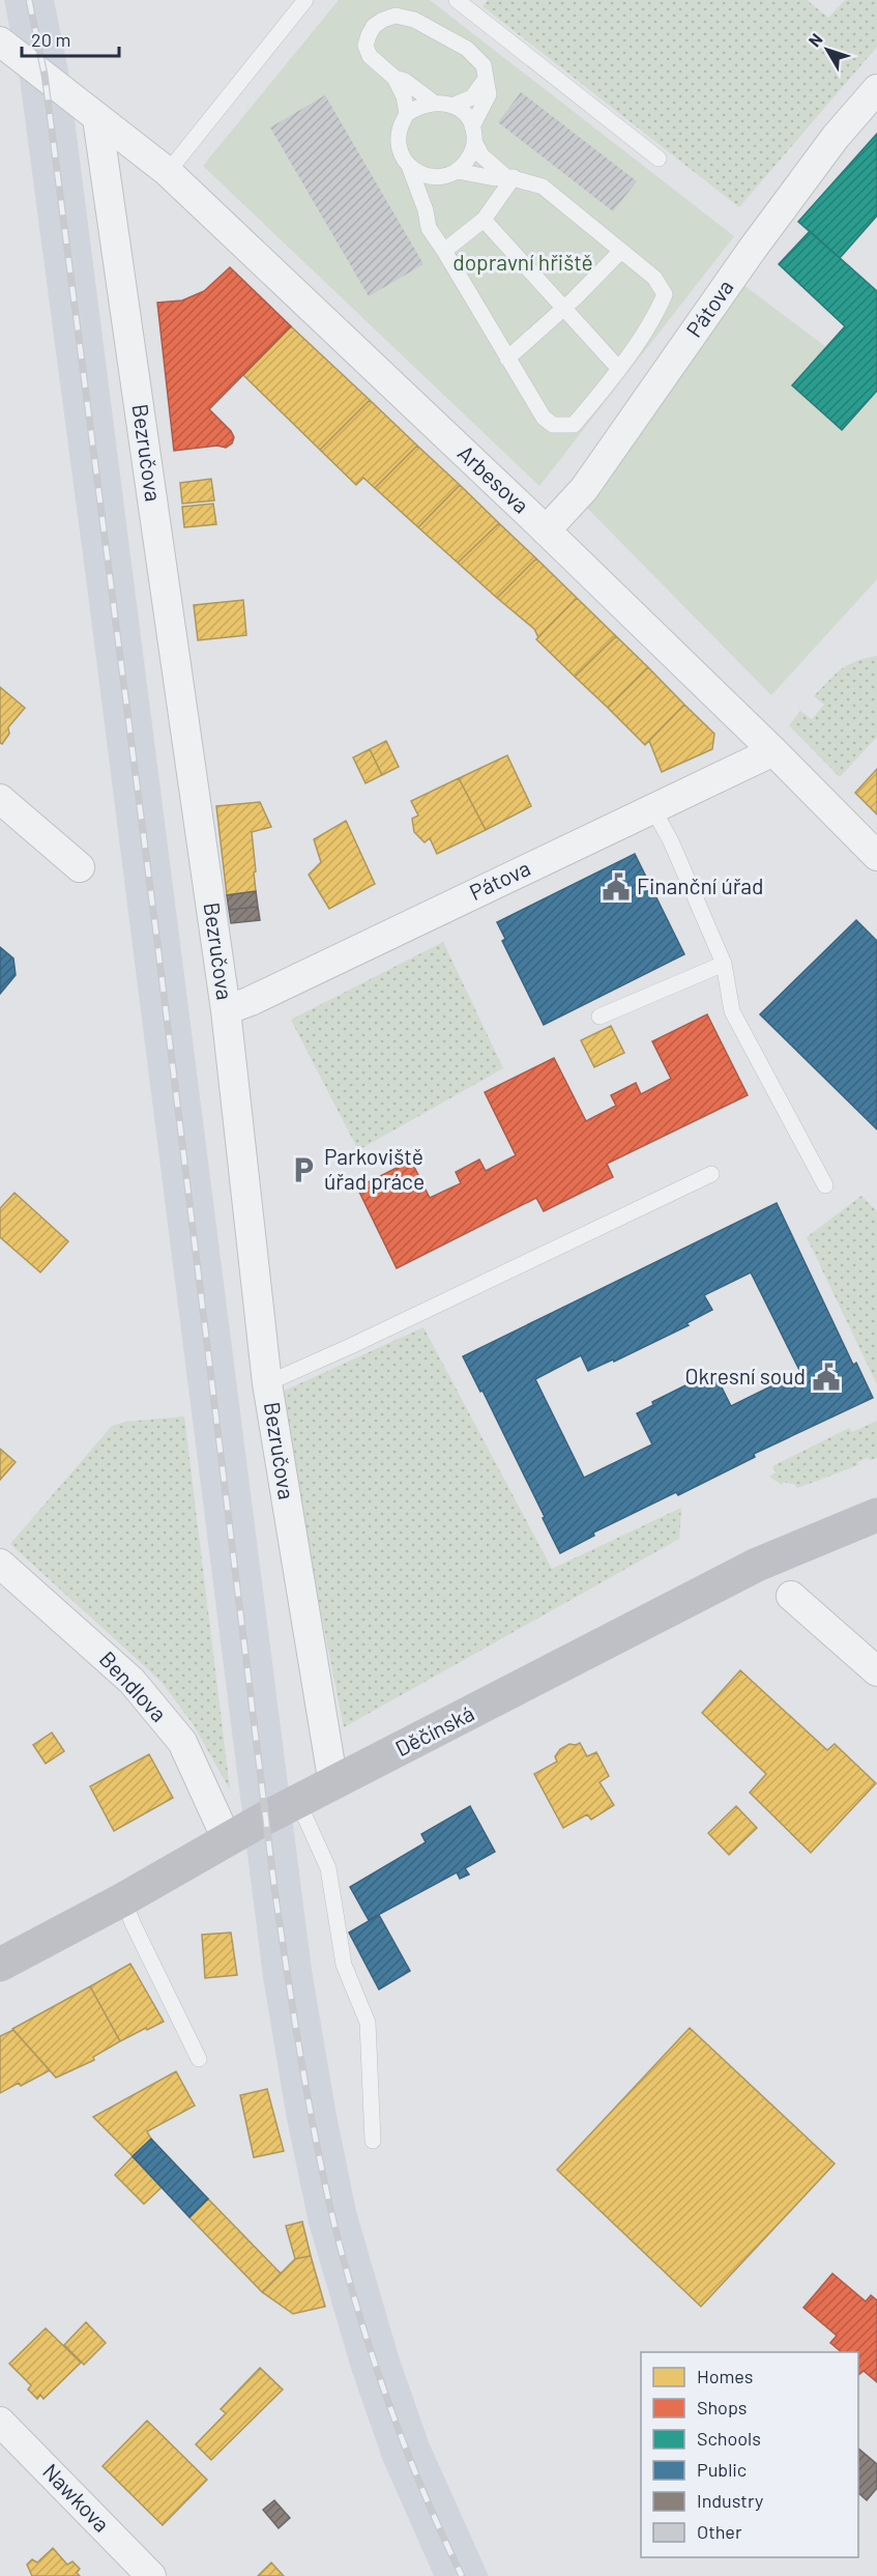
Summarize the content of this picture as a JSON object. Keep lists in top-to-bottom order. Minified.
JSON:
{"streets":{"main road":["Děčínská"],"street":["Pátova","Bezručova","Arbesova","Bendlova","Nawkova"]},"crossings":[["Pátova","Bezručova"],["Pátova","Arbesova"],["Bezručova","Arbesova"],["Bezručova","Děčínská"],["Bendlova","Děčínská"]],"parks":["dopravní hřiště"],"places":{"public building":["Finanční úřad","Okresní soud"],"parking":["Parkoviště úřad práce"]},"legend":["Homes","Shops","Schools","Public","Industry","Other"],"scale_bar":"20 m","north":"top left"}
